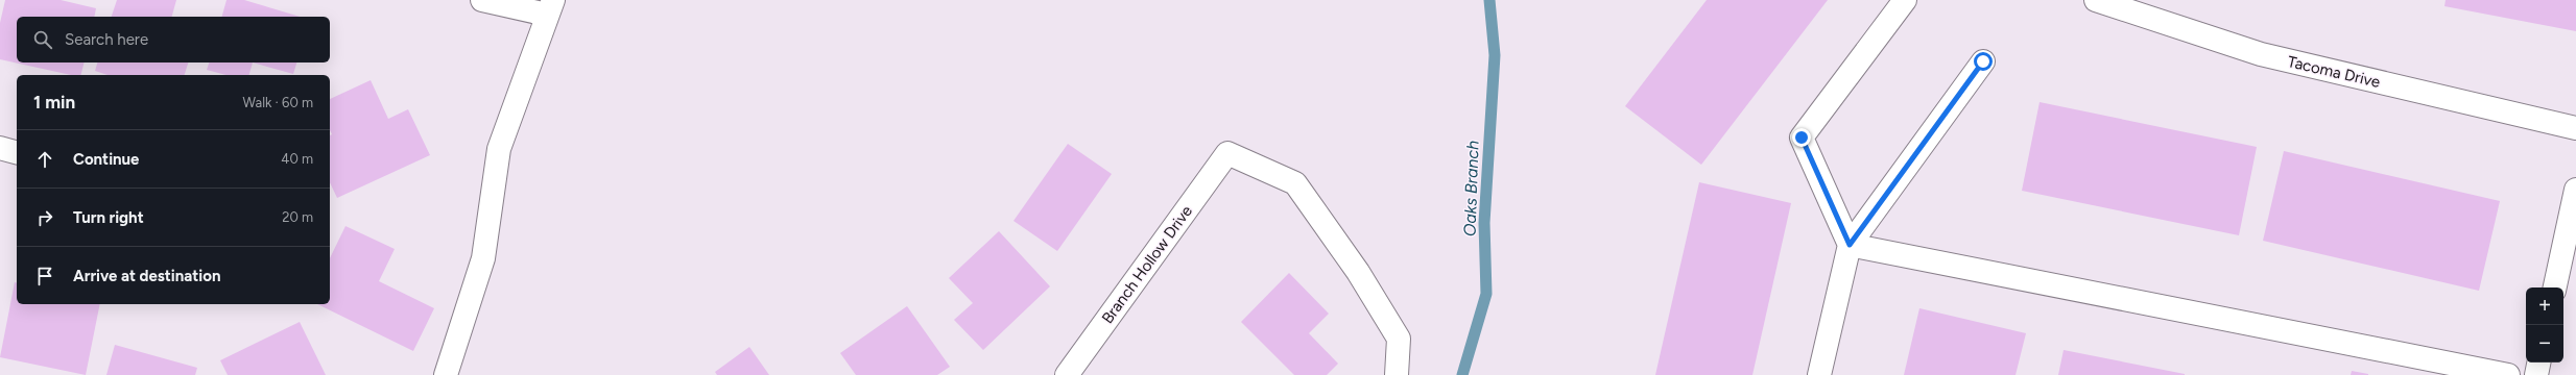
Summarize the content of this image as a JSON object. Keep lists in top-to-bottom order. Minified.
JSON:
{"streets":{"street":["Tacoma Drive","Branch Hollow Drive"]},"water":["Oaks Branch"],"page":{"search":"Search here","heading":["1 min","Walk · 60 m"],"list":[["Continue","40 m"],["Turn right","20 m"],"Arrive at destination"],"map_buttons":["+","−"]}}
